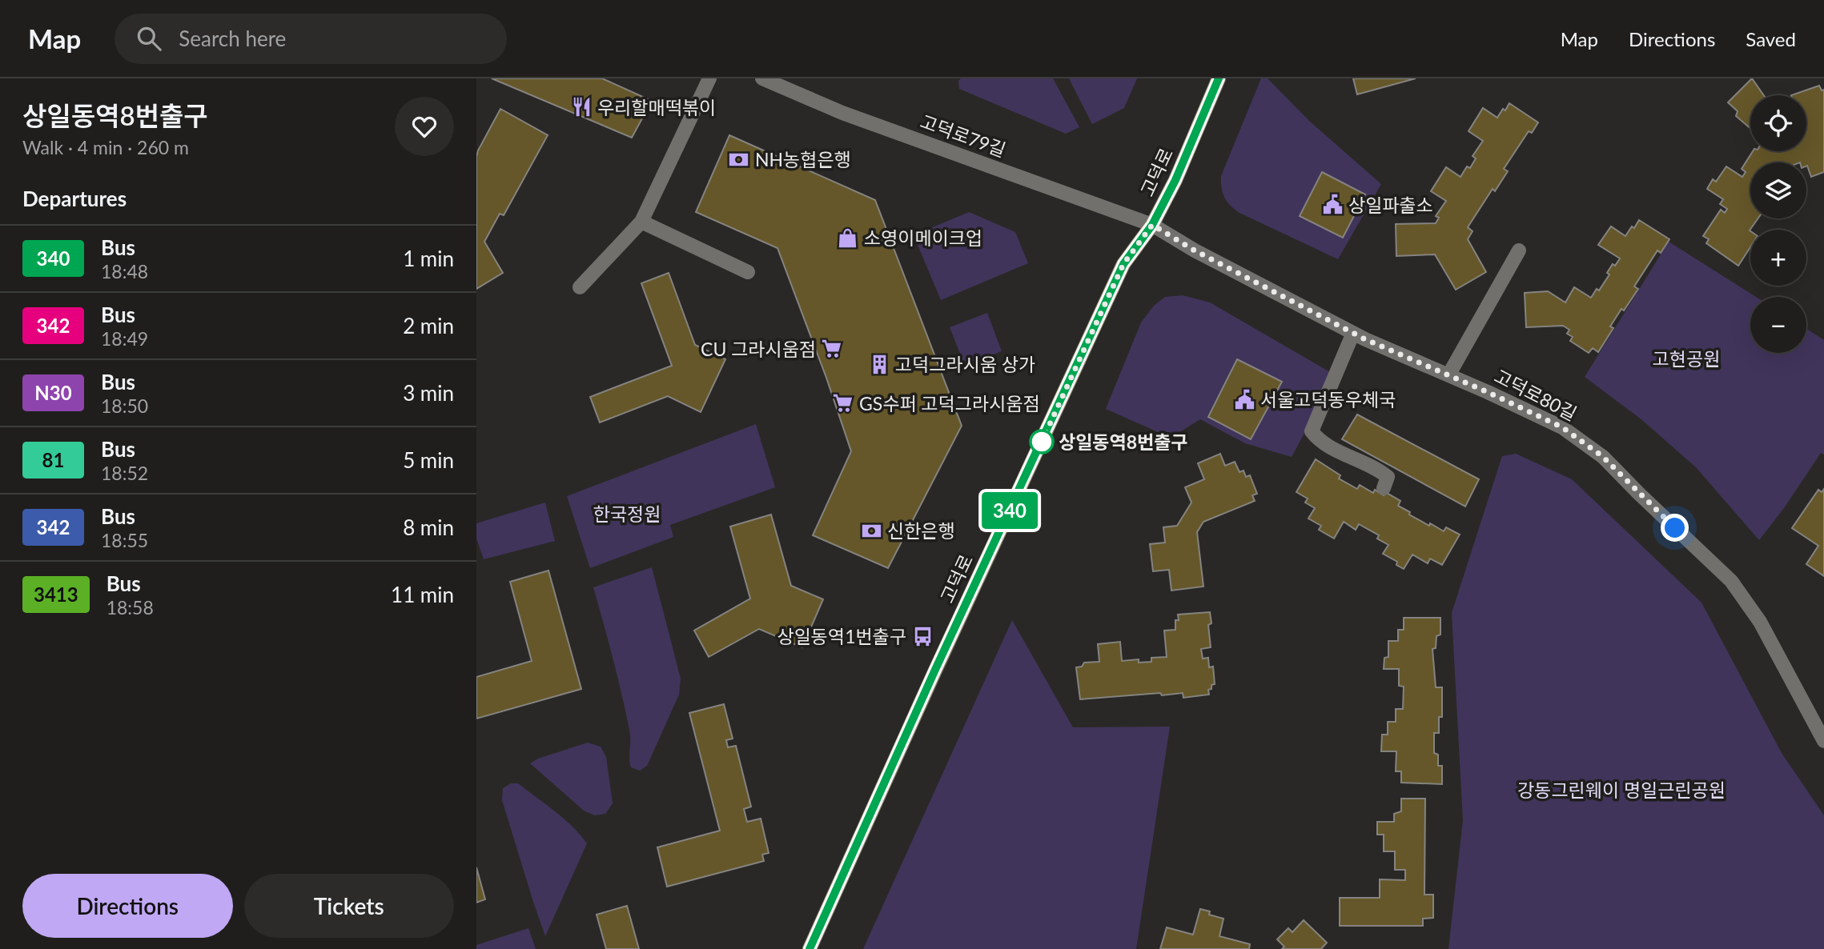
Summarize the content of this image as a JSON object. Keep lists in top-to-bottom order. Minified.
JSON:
{"streets":{"main road":["고덕로"],"street":["고덕로79길","고덕로80길"]},"crossings":[["고덕로79길","고덕로"],["고덕로79길","고덕로80길"],["고덕로","고덕로80길"]],"parks":["고현공원","한국정원","강동그린웨이 명일근린공원"],"places":{"restaurant":["우리할매떡볶이"],"bank":["NH농협은행","신한은행"],"public building":["상일파출소","서울고덕동우체국"],"shop":["소영이메이크업"],"supermarket":["CU 그라시움점","GS수퍼 고덕그라시움점"],"building":["고덕그라시움 상가"],"other":["상일동역8번출구"],"bus stop":["상일동역1번출구"]},"lines":["bus line 340"],"page":{"header":"Map","search":"Search here","nav":["Map","Directions","Saved"],"heading":[["상일동역8번출구","Walk · 4 min · 260 m"],"Departures"],"on_map":"340","map_buttons":["+","−"],"list":[{"mark":"340","name":"Bus","note":"18:48","value":"1 min"},{"mark":"342","name":"Bus","note":"18:49","value":"2 min"},{"mark":"N30","name":"Bus","note":"18:50","value":"3 min"},{"mark":"81","name":"Bus","note":"18:52","value":"5 min"},{"mark":"342","name":"Bus","note":"18:55","value":"8 min"},{"mark":"3413","name":"Bus","note":"18:58","value":"11 min"}],"buttons":["Directions","Tickets"]}}
